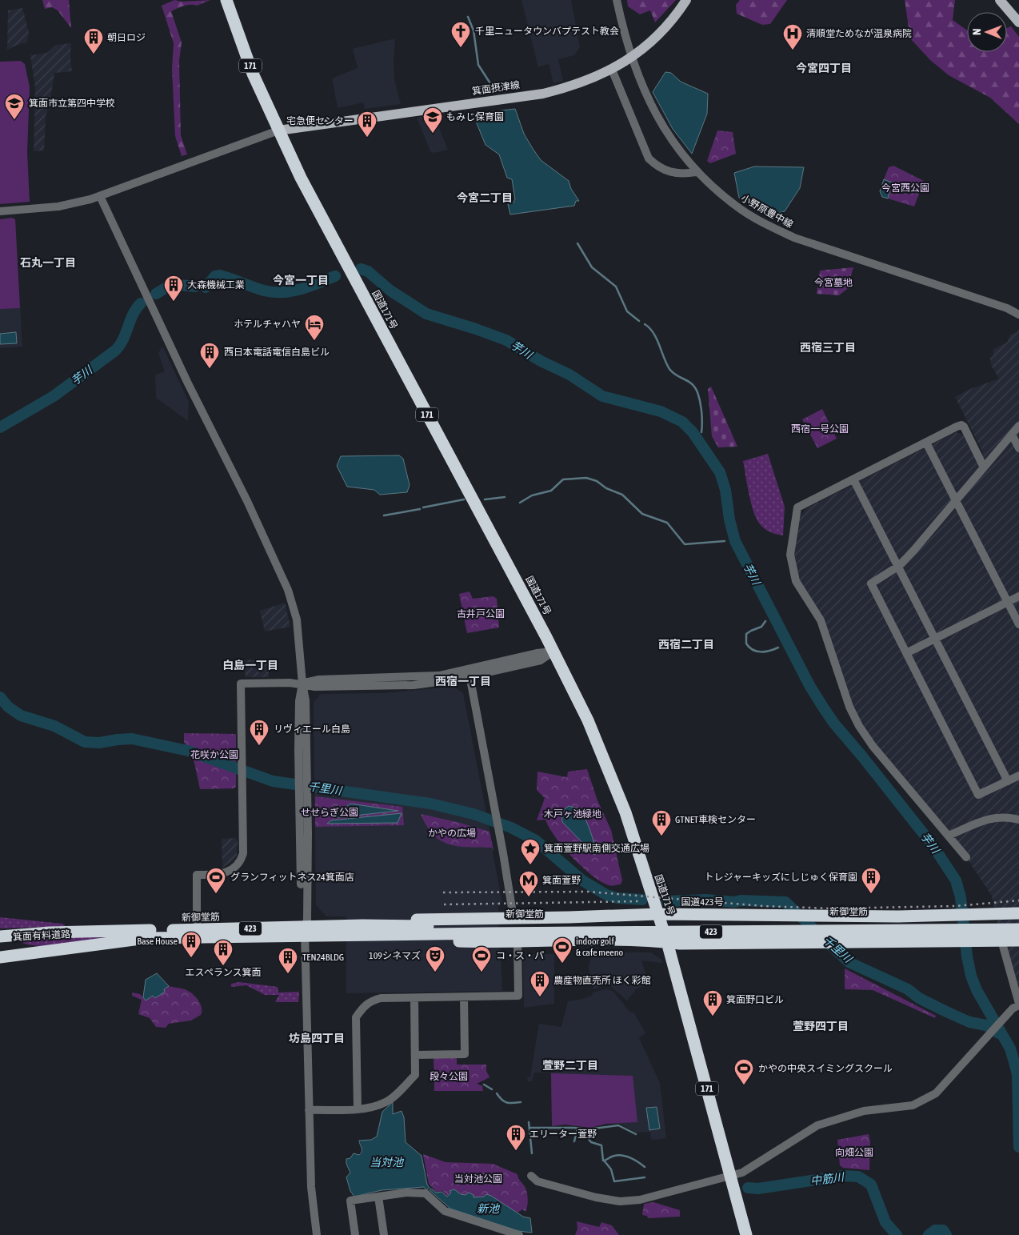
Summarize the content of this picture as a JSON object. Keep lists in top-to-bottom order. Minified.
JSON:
{"streets":{"highway":["171","国道171号","国道423号","新御堂筋","423","箕面有料道路"],"main road":["箕面摂津線"],"street":["小野原豊中線"]},"crossings":[["箕面摂津線","国道171号"],["国道171号","国道423号"],["国道423号","新御堂筋"],["新御堂筋","423"],["新御堂筋","箕面有料道路"],["423","箕面有料道路"]],"districts":["今宮四丁目","今宮二丁目","石丸一丁目","今宮一丁目","西宿三丁目","西宿二丁目","白島一丁目","西宿一丁目","萱野四丁目","坊島四丁目","萱野二丁目"],"water":["芋川","千里川","当対池","中筋川","新池"],"parks":["今宮西公園","今宮墓地","西宿一号公園","古井戸公園","花咲か公園","せせらぎ公園","木戸ヶ池緑地","かやの広場","段々公園","向畑公園","当対池公園"],"places":{"church":["千里ニュータウンバプテスト教会"],"hospital":["清順堂ためなが温泉病院"],"building":["朝日ロジ","宅急便センター","大森機械工業","西日本電話電信白島ビル","リヴィエール白島","GTNET車検センター","トレジャーキッズにしじゅく保育園","Base House","エスペランス箕面","TEN24BLDG","農産物直売所 ほく彩館","箕面野口ビル","エリーター萱野"],"school or university":["箕面市立第四中学校","もみじ保育園"],"hotel":["ホテルチャハヤ"],"place":["箕面萱野駅南側交通広場"],"sports":["グランフィットネス24箕面店","indoor golf & cafe meeno","コ・ス・パ","かやの中央スイミングスクール"],"metro station":["箕面萱野"],"theatre":["109シネマズ"]},"north":"left"}
